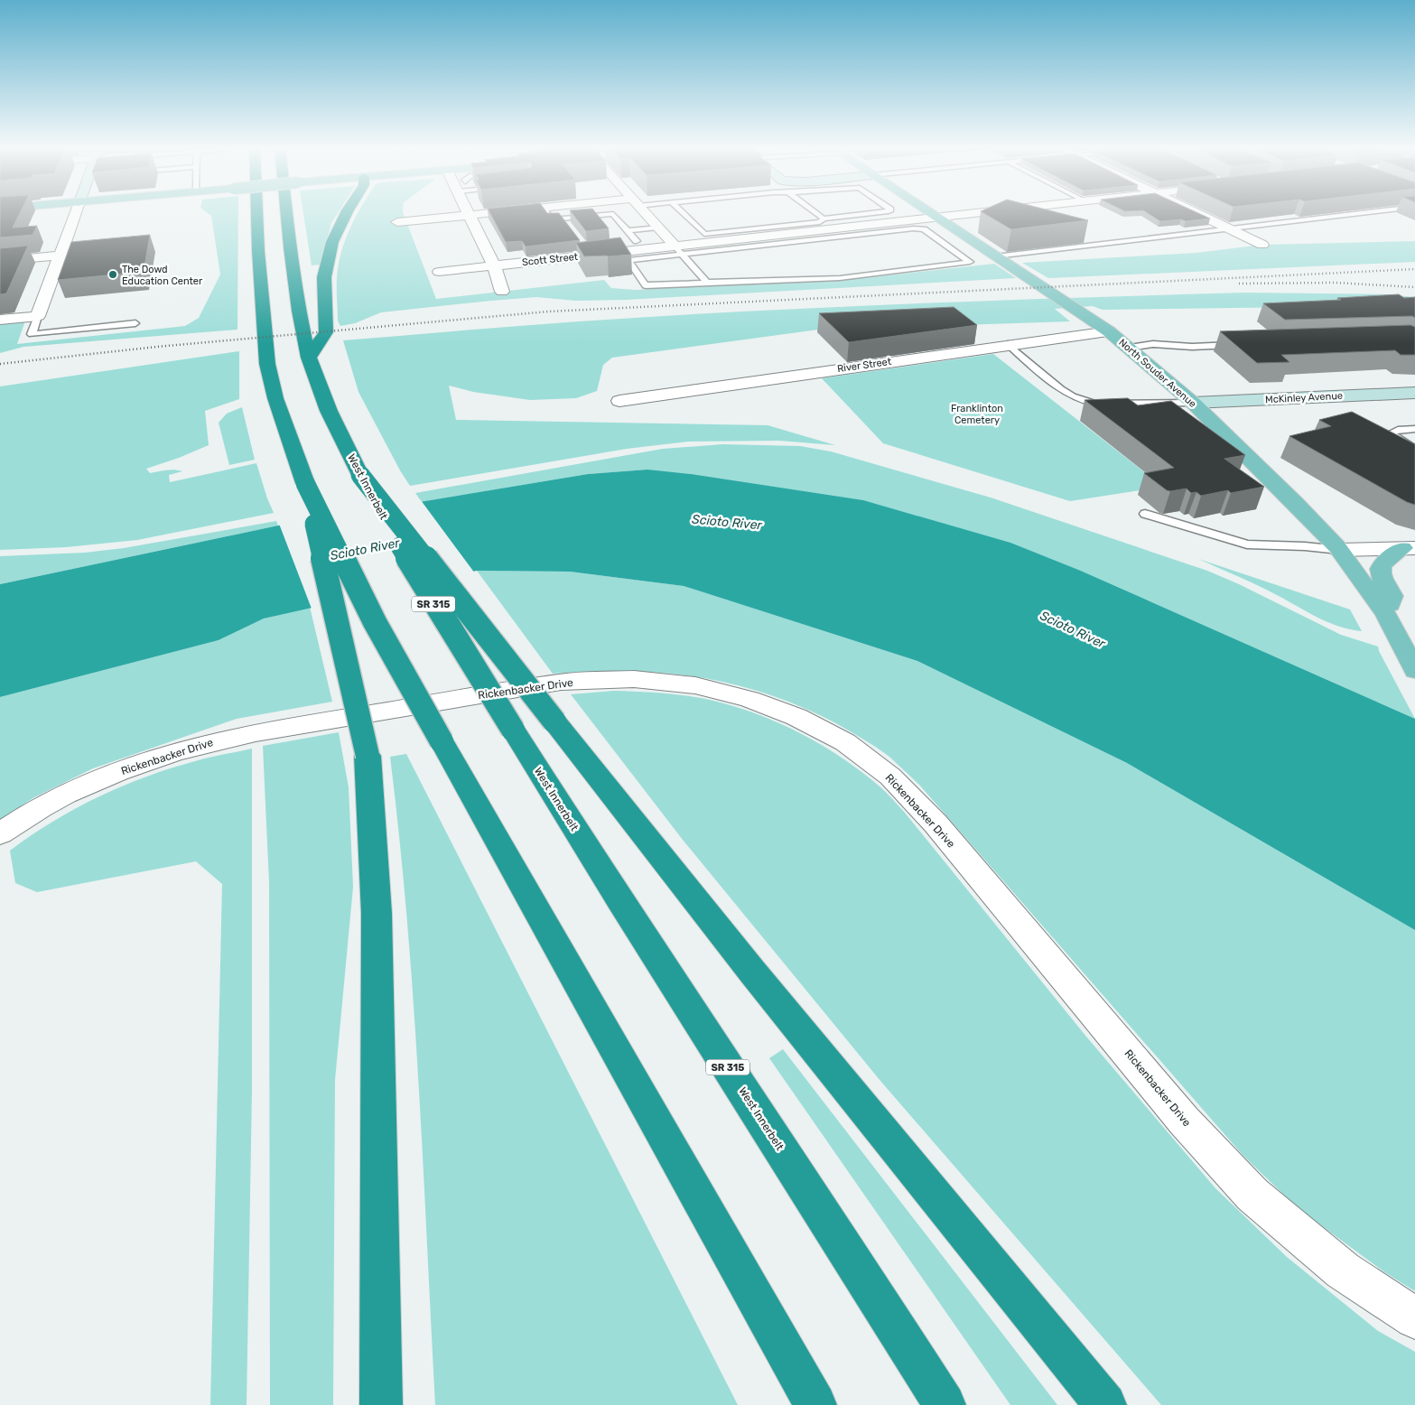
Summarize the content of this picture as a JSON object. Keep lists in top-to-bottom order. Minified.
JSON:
{"streets":{"highway":["West Innerbelt","SR 315"],"main road":["North Souder Avenue"],"street":["Scott Street","River Street","McKinley Avenue","Rickenbacker Drive"]},"crossings":[["Scott Street","North Souder Avenue"],["River Street","North Souder Avenue"],["North Souder Avenue","McKinley Avenue"]],"water":["Scioto River"],"parks":["Franklinton Cemetery"],"places":["The Dowd Education Center"]}
